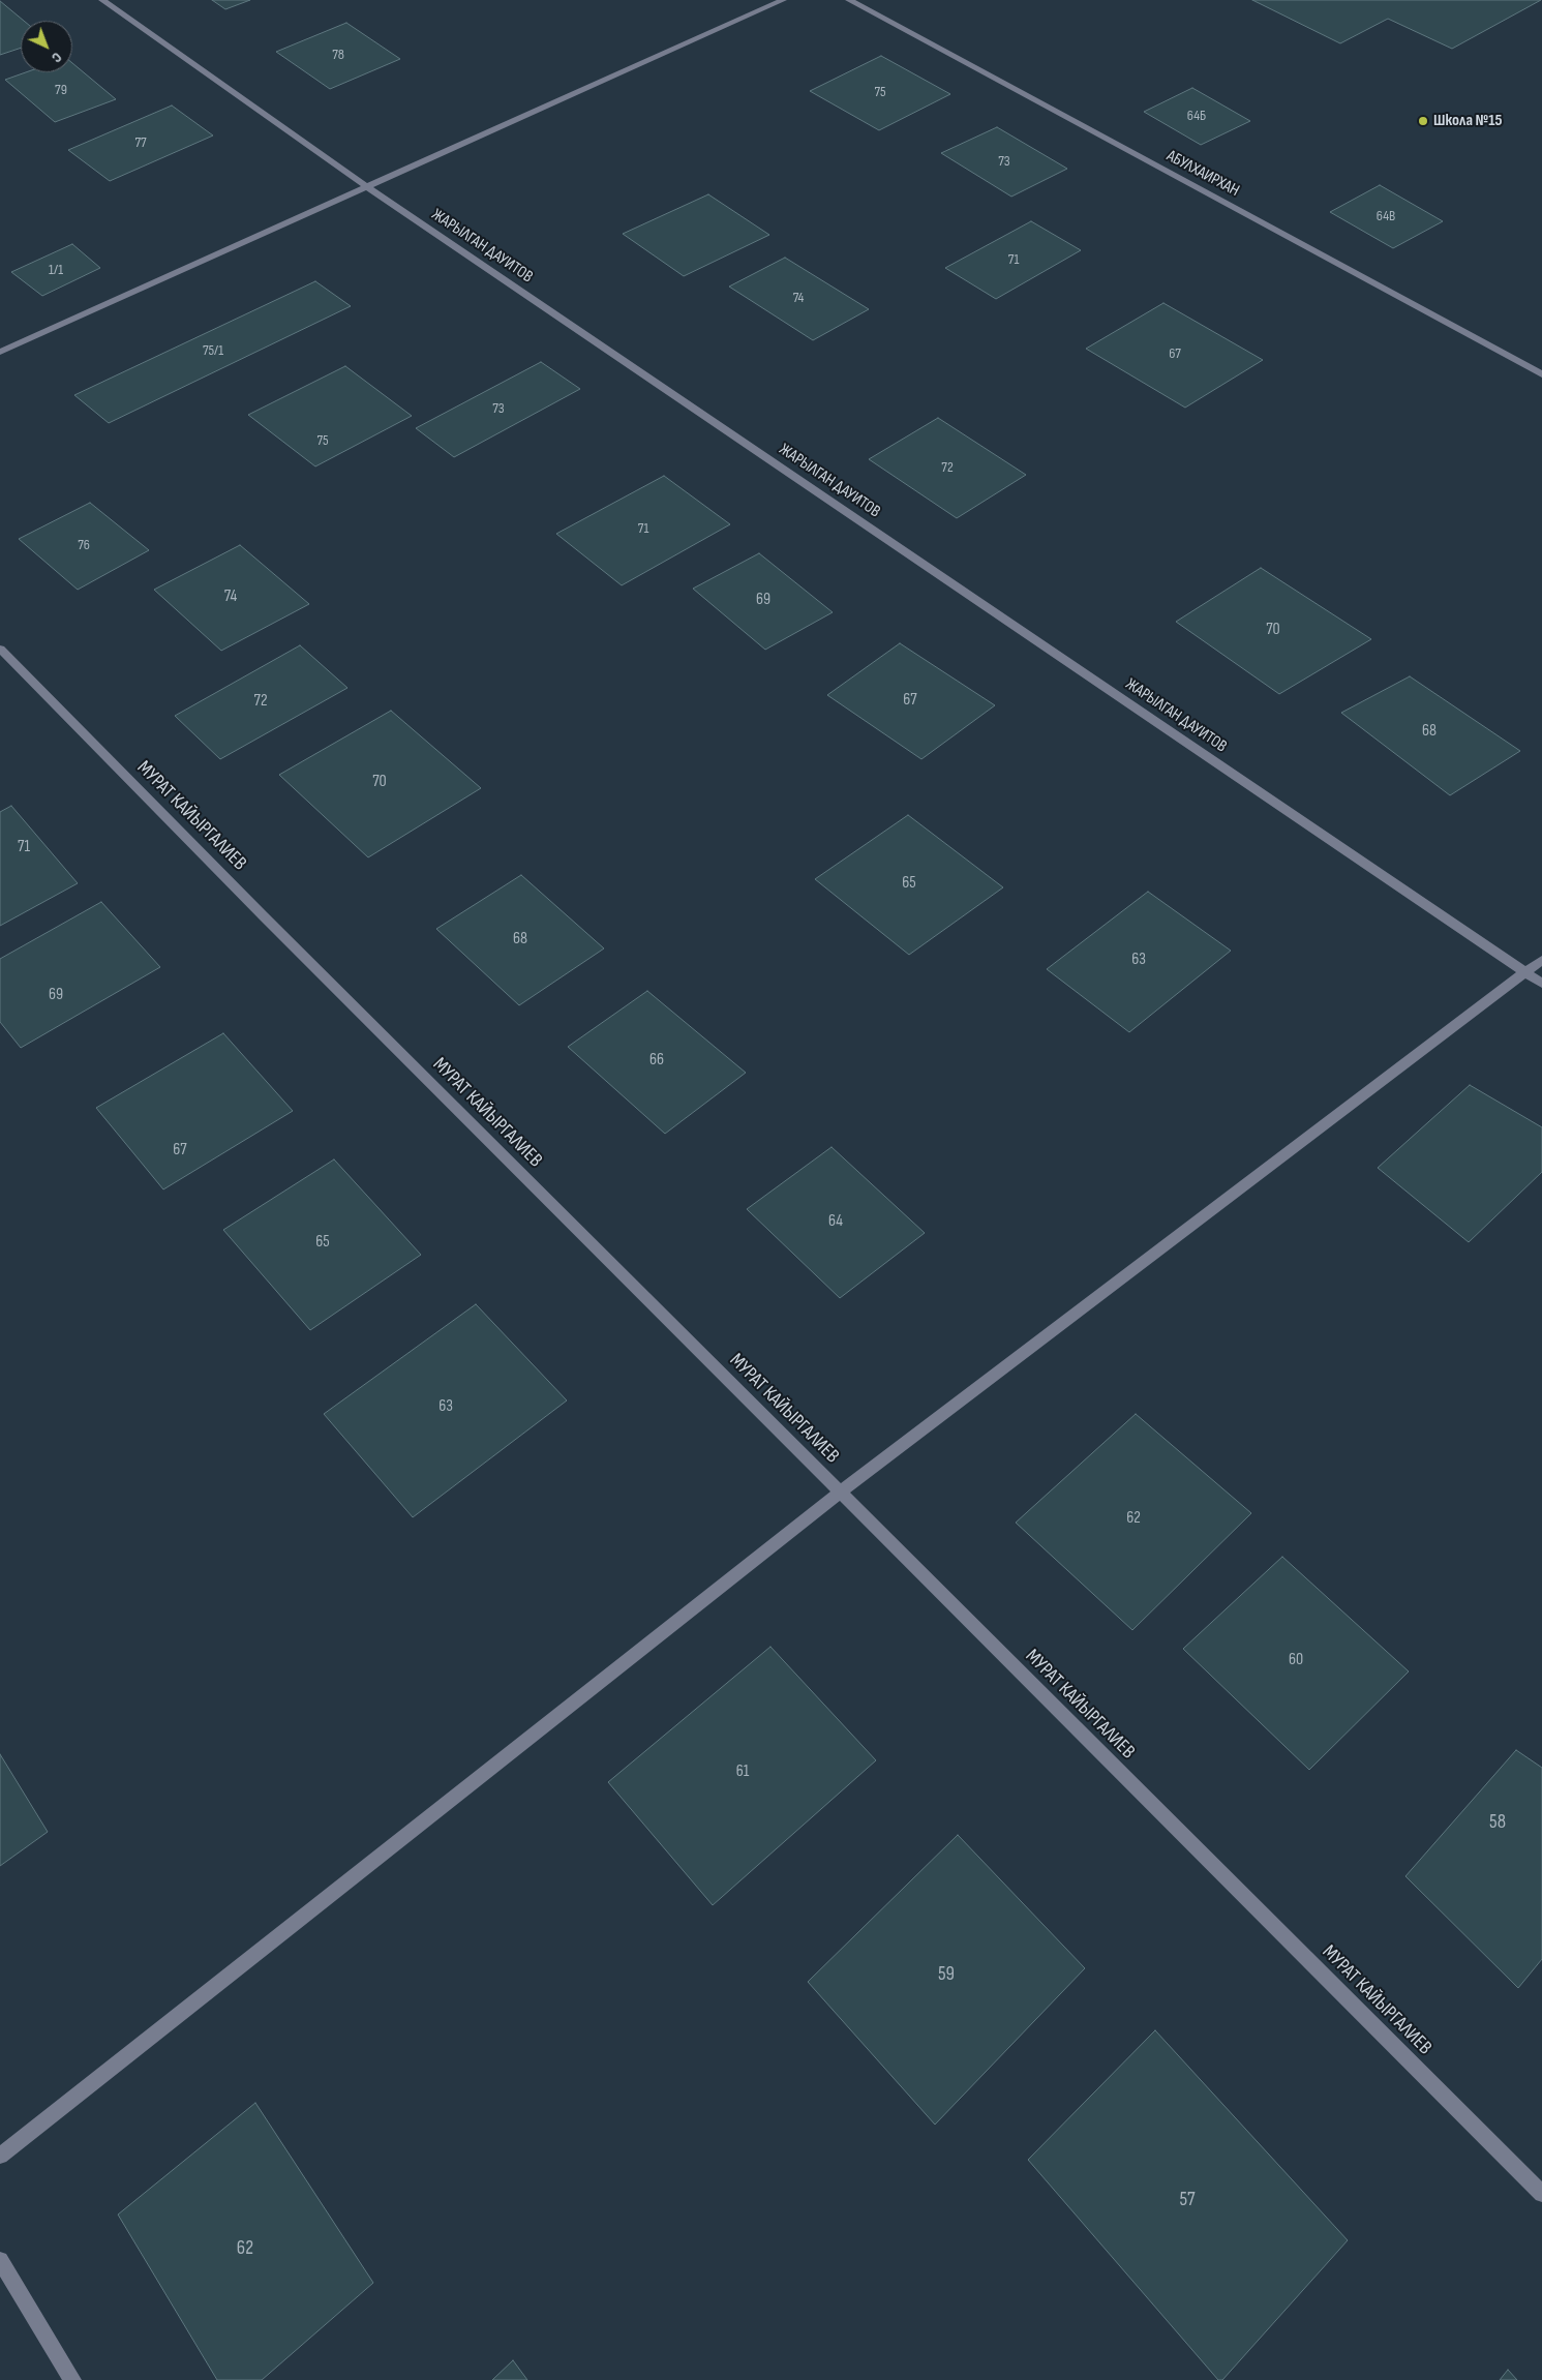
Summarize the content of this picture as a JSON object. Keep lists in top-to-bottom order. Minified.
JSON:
{"streets":{"street":["АБУЛХАИРХАН","ЖАРЫЛГАН ДАУИТОВ","МУРАТ КАЙЫРГАЛИЕВ"]},"places":["Школа №15"],"house_numbers":["78","79","75","64Б","77","73","64В","71","1/1","74","75/1","67","73","75","72","71","76","74","69","70","67","72","68","70","71","65","68","63","69","66","67","64","65","63","62","60","61","58","59","57","62"],"north":"bottom right"}
